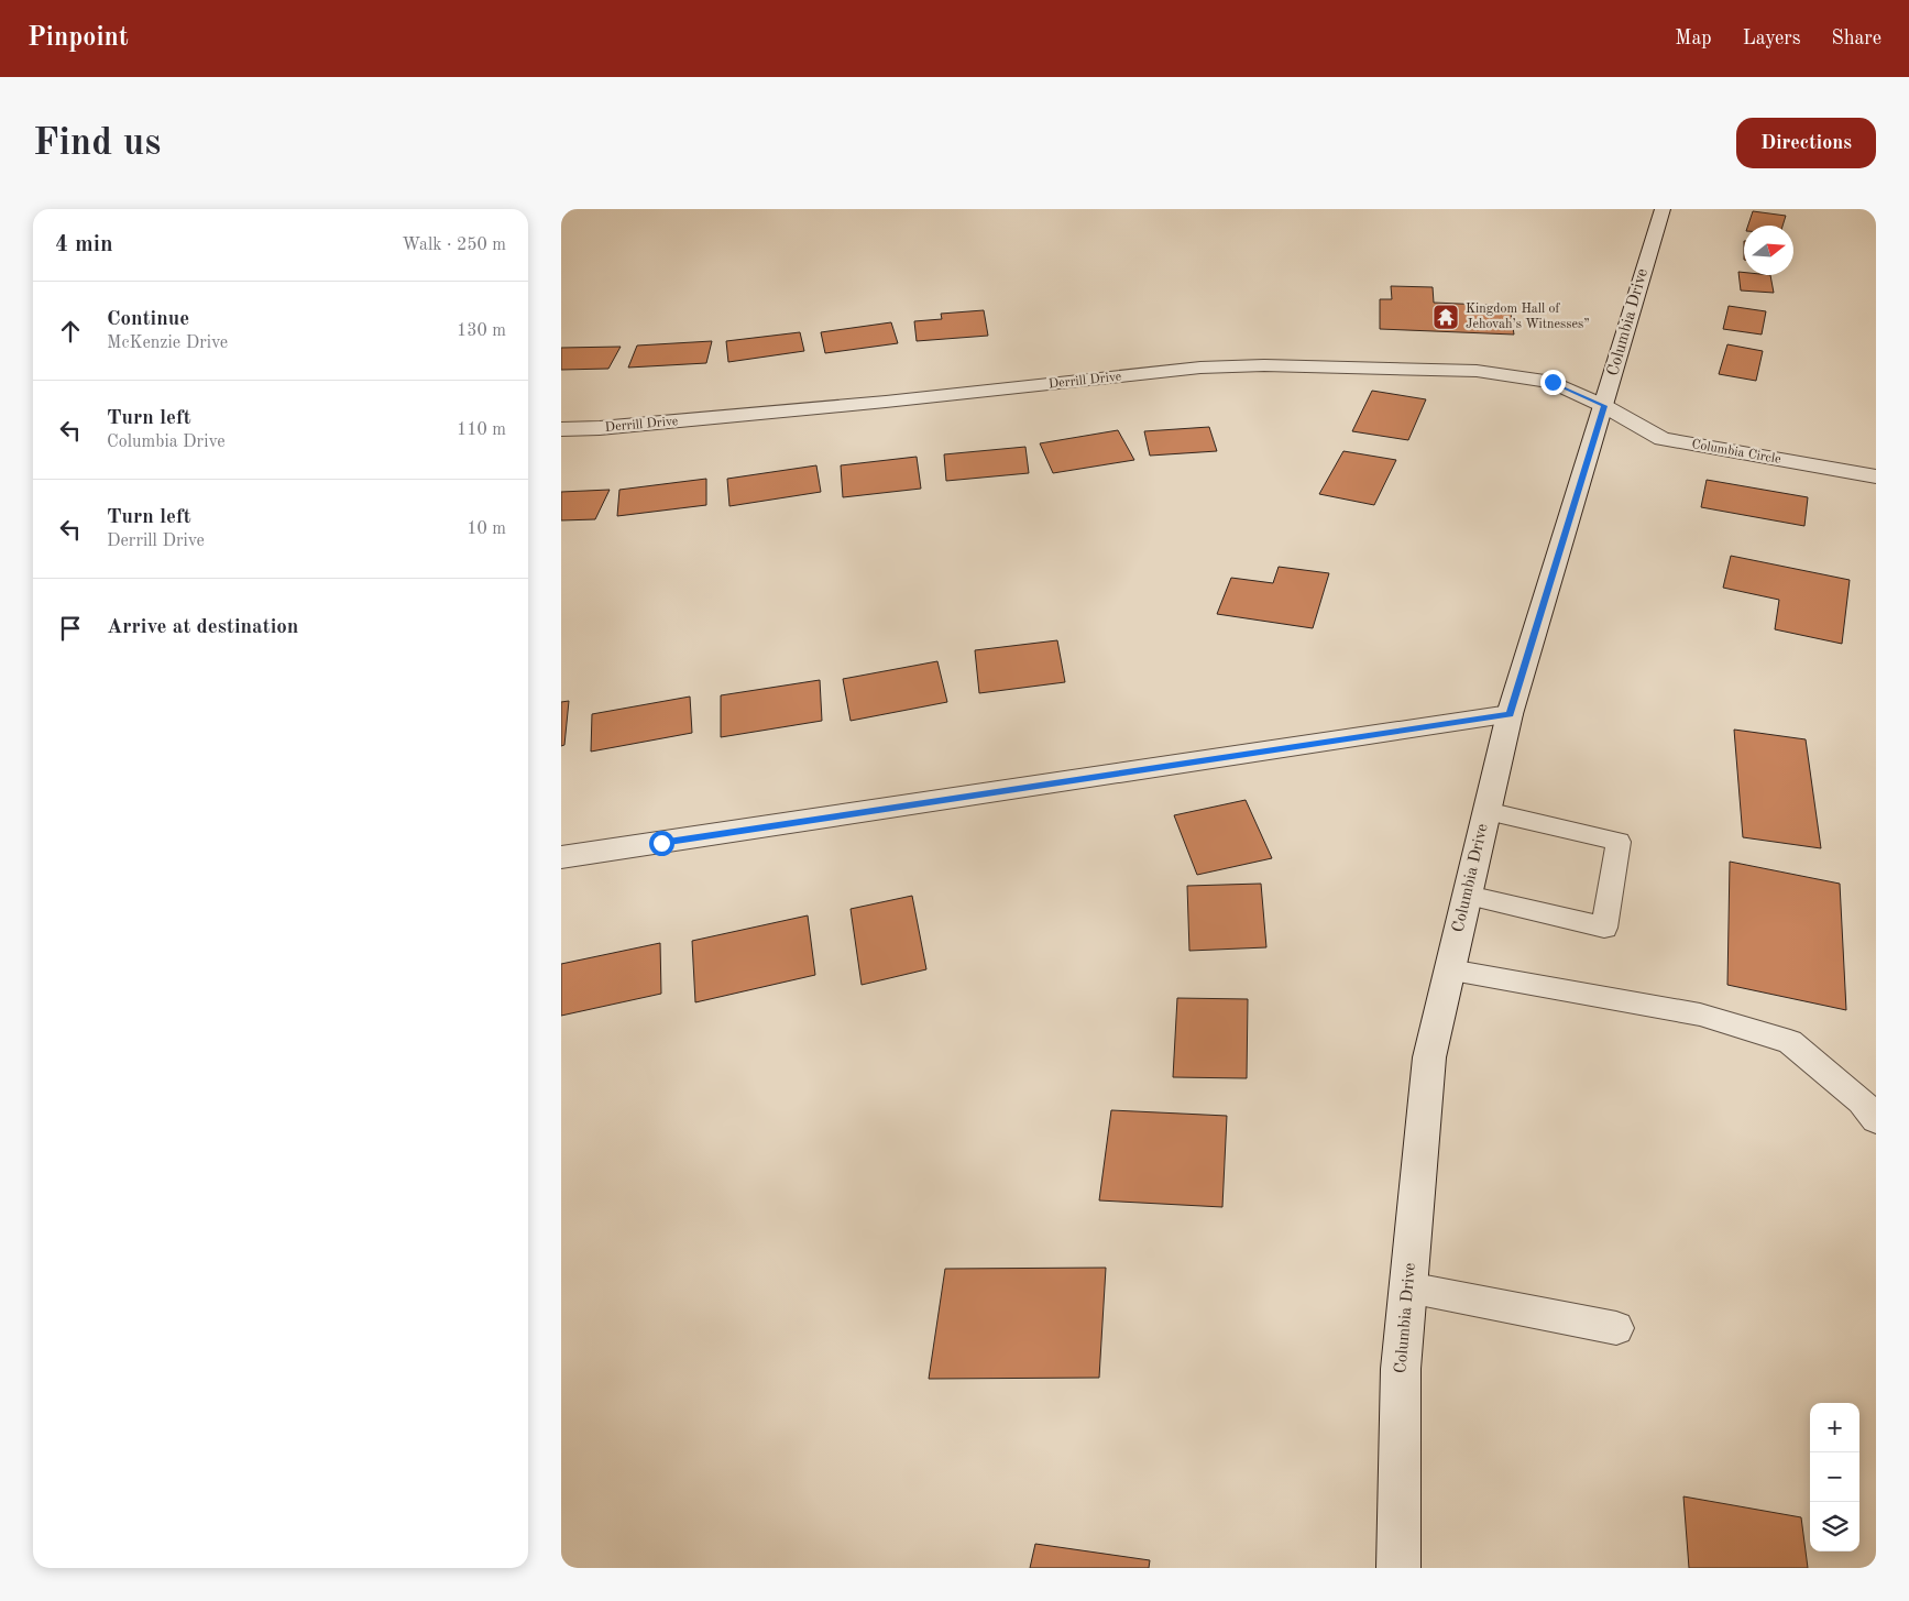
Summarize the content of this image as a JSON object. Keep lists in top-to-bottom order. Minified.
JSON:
{"streets":{"street":["Columbia Drive","Derrill Drive","Columbia Circle"]},"crossings":[["Columbia Drive","Derrill Drive"],["Columbia Drive","Columbia Circle"],["Derrill Drive","Columbia Circle"]],"places":{"temple":["Kingdom Hall of Jehovah’s Witnesses”"]},"north":"right","page":{"header":"Pinpoint","nav":["Map","Layers","Share"],"buttons":"Directions","title":"Find us","heading":["4 min","Walk · 250 m"],"list":[["Continue","McKenzie Drive","130 m"],["Turn left","Columbia Drive","110 m"],["Turn left","Derrill Drive","10 m"],"Arrive at destination"],"map_buttons":["+","−"]}}
